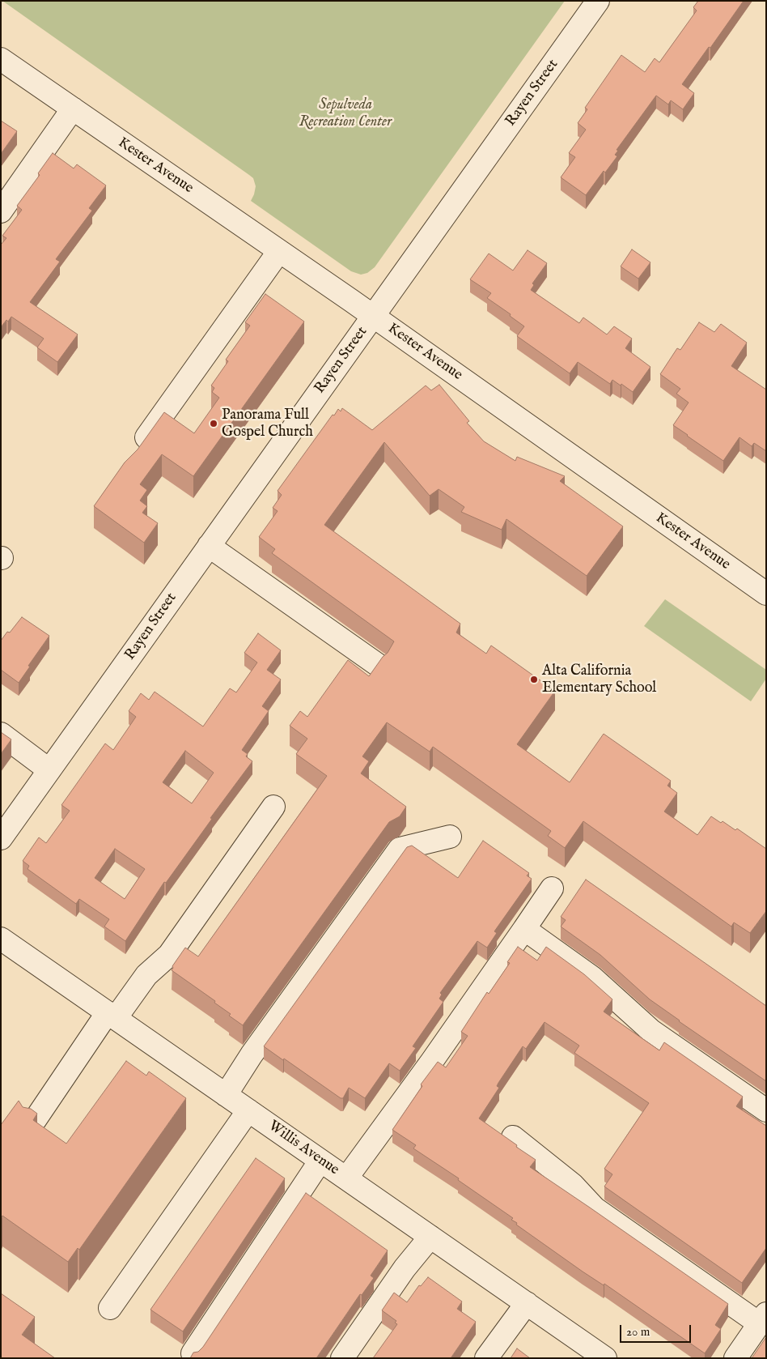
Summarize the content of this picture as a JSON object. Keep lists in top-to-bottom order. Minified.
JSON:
{"streets":{"street":["Rayen Street","Kester Avenue","Willis Avenue"]},"crossings":[["Rayen Street","Kester Avenue"]],"parks":["Sepulveda Recreation Center"],"places":["Panorama Full Gospel Church","Alta California Elementary School"],"scale_bar":"20 m"}
